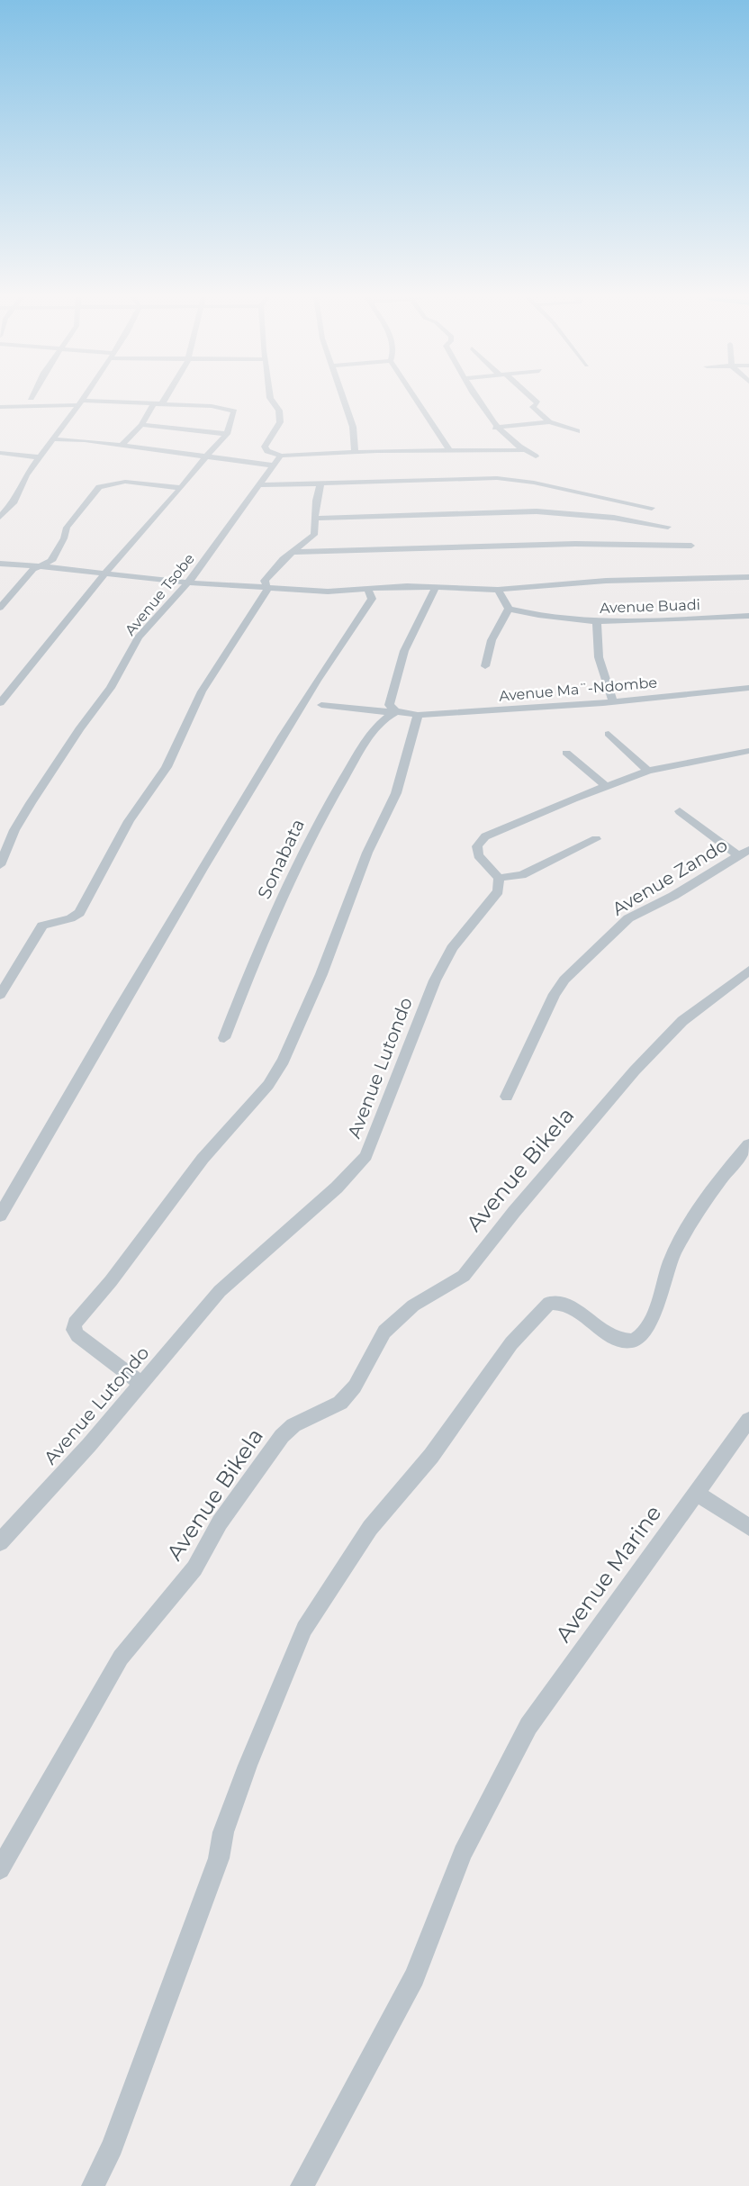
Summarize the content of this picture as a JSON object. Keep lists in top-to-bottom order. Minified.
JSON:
{"streets":{"street":["Avenue Tsobe","Avenue Buadi","Avenue Ma¨-Ndombe","Sonabata","Avenue Zando","Avenue Lutondo","Avenue Bikela","Avenue Marine"]},"crossings":[["Avenue Ma¨-Ndombe","Sonabata"]]}
